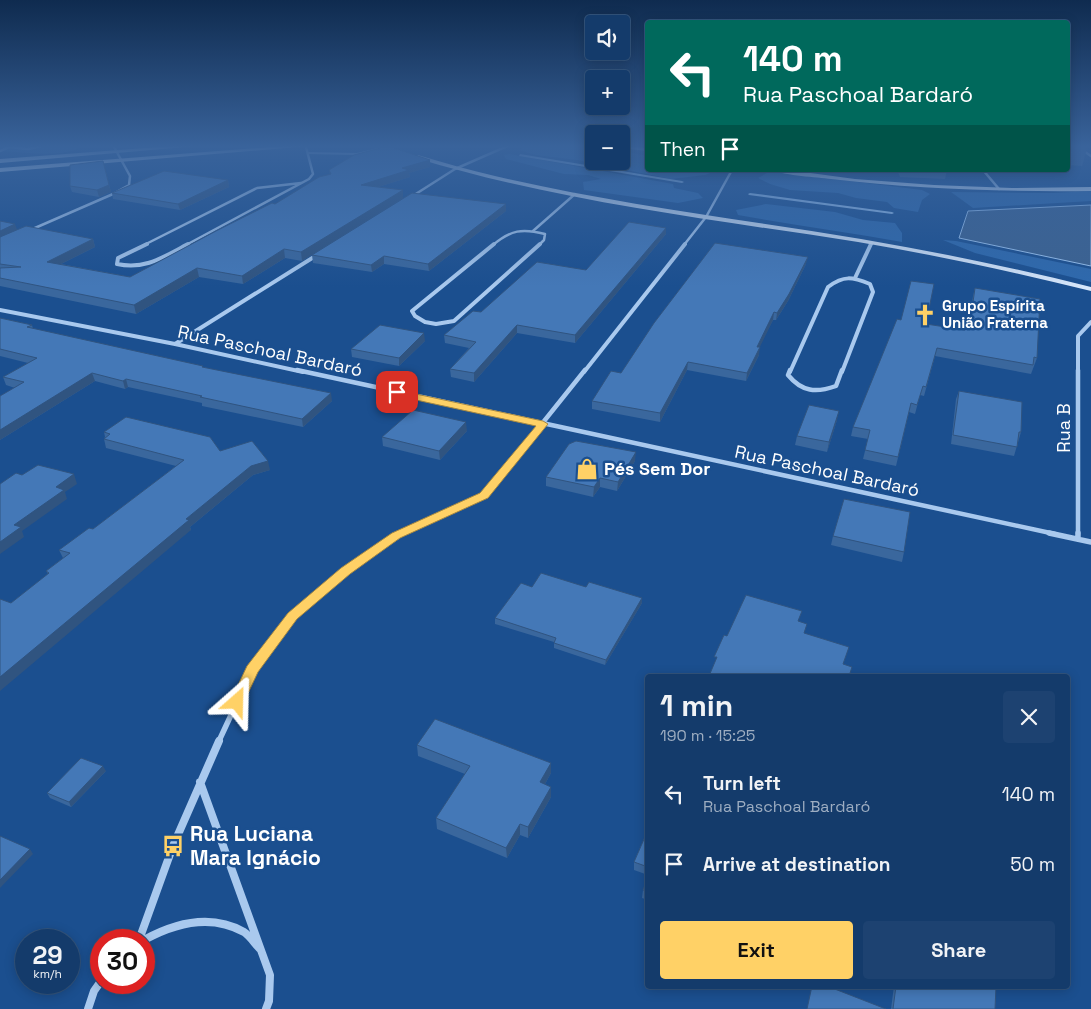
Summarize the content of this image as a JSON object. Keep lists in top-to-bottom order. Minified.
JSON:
{"streets":{"street":["Rua Paschoal Bardaró","Rua B"]},"crossings":[["Rua Paschoal Bardaró","Rua B"]],"places":{"church":["Grupo Espírita União Fraterna"],"shop":["Pés Sem Dor"],"bus stop":["Rua Luciana Mara Ignácio"]},"page":{"map_buttons":["+","−"],"turn":["140 m","Rua Paschoal Bardaró"],"then":"Then","heading":["1 min","190 m · 15:25"],"list":[{"name":"Turn left","note":"Rua Paschoal Bardaró","value":"140 m"},{"name":"Arrive at destination","value":"50 m"}],"buttons":["Exit","Share"],"speed":"29 km/h","limit":"30"}}
